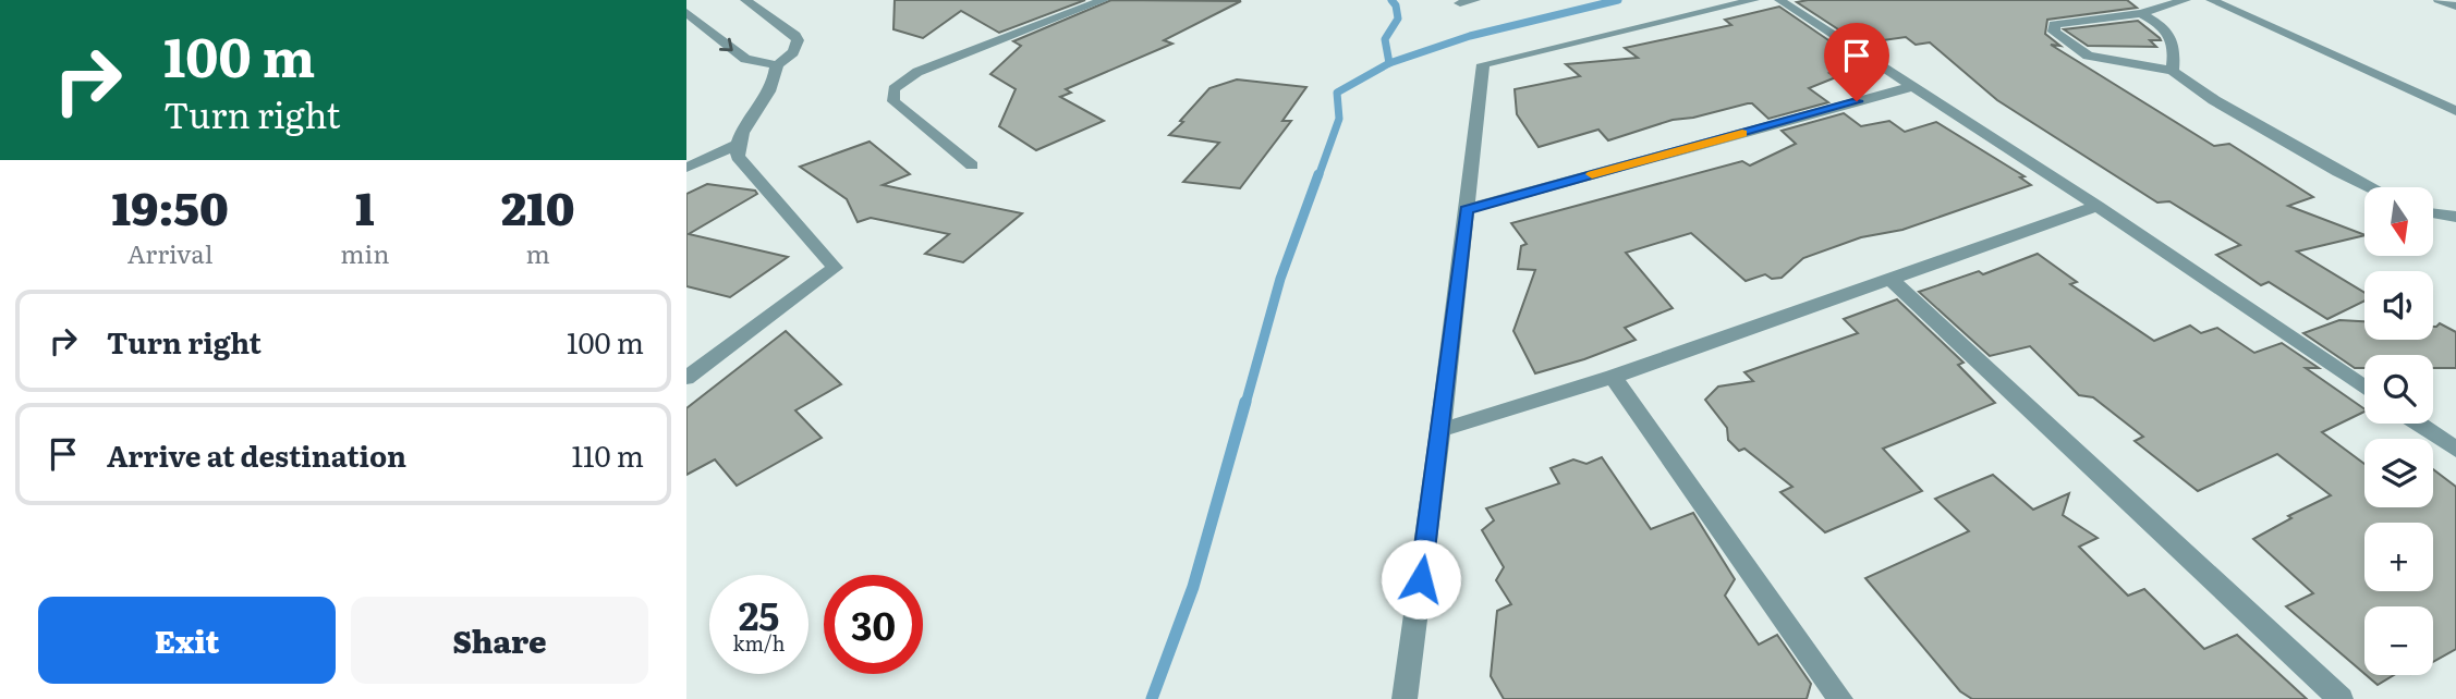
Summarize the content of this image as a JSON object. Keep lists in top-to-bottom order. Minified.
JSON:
{"north":"bottom","page":{"turn":["100 m","Turn right"],"eta":["19:50","Arrival","1","min","210","m"],"map_buttons":["+","−"],"list":[{"name":"Turn right","value":"100 m"},{"name":"Arrive at destination","value":"110 m"}],"speed":"25 km/h","limit":"30","buttons":["Exit","Share"]}}
